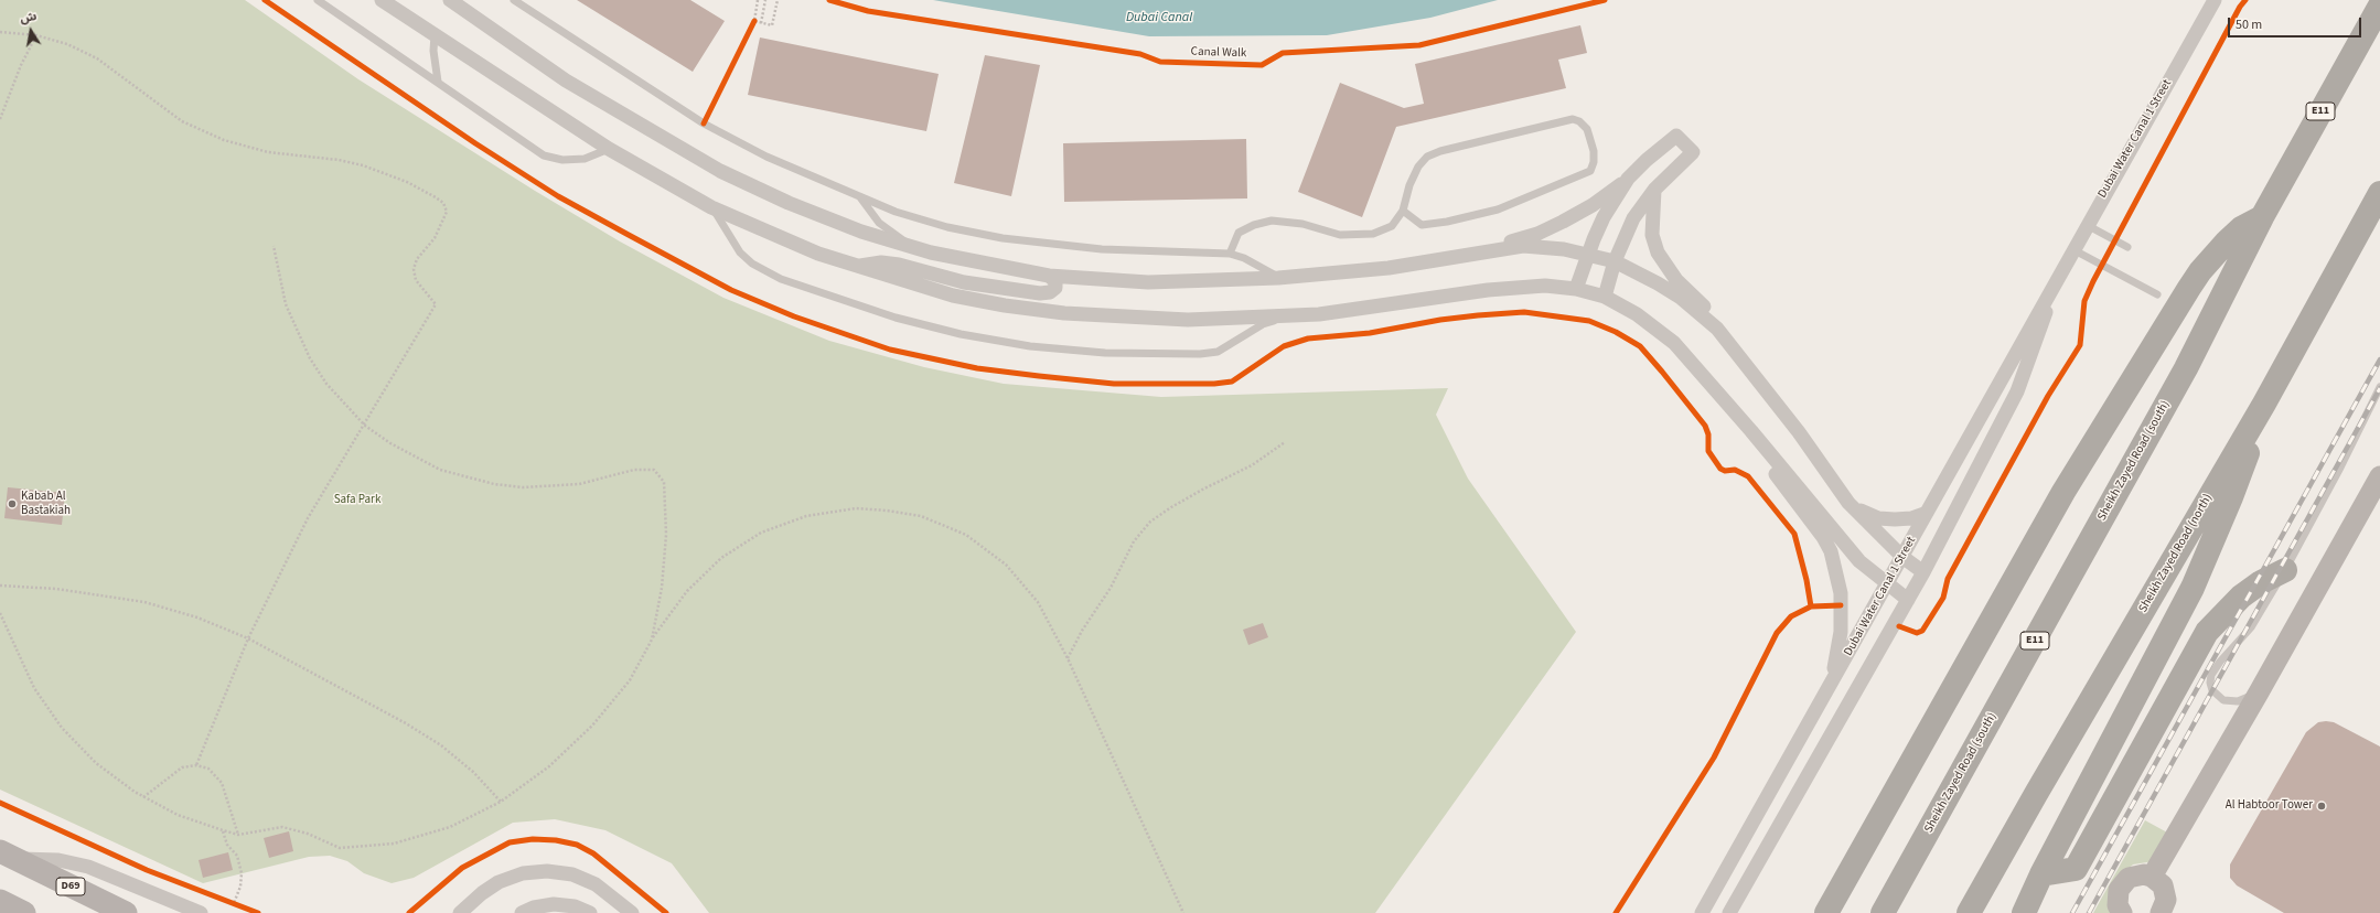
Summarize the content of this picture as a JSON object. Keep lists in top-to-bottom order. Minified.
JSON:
{"streets":{"highway":["E11","Sheikh Zayed Road (south)","Sheikh Zayed Road (north)"],"main road":["D69"],"street":["Dubai Water Canal 1 Street"],"cycle path":["Canal Walk"]},"water":["Dubai Canal"],"parks":["Safa Park"],"places":["Kabab Al Bastakiah","Al Habtoor Tower"],"scale_bar":"50 m","north":"top"}
